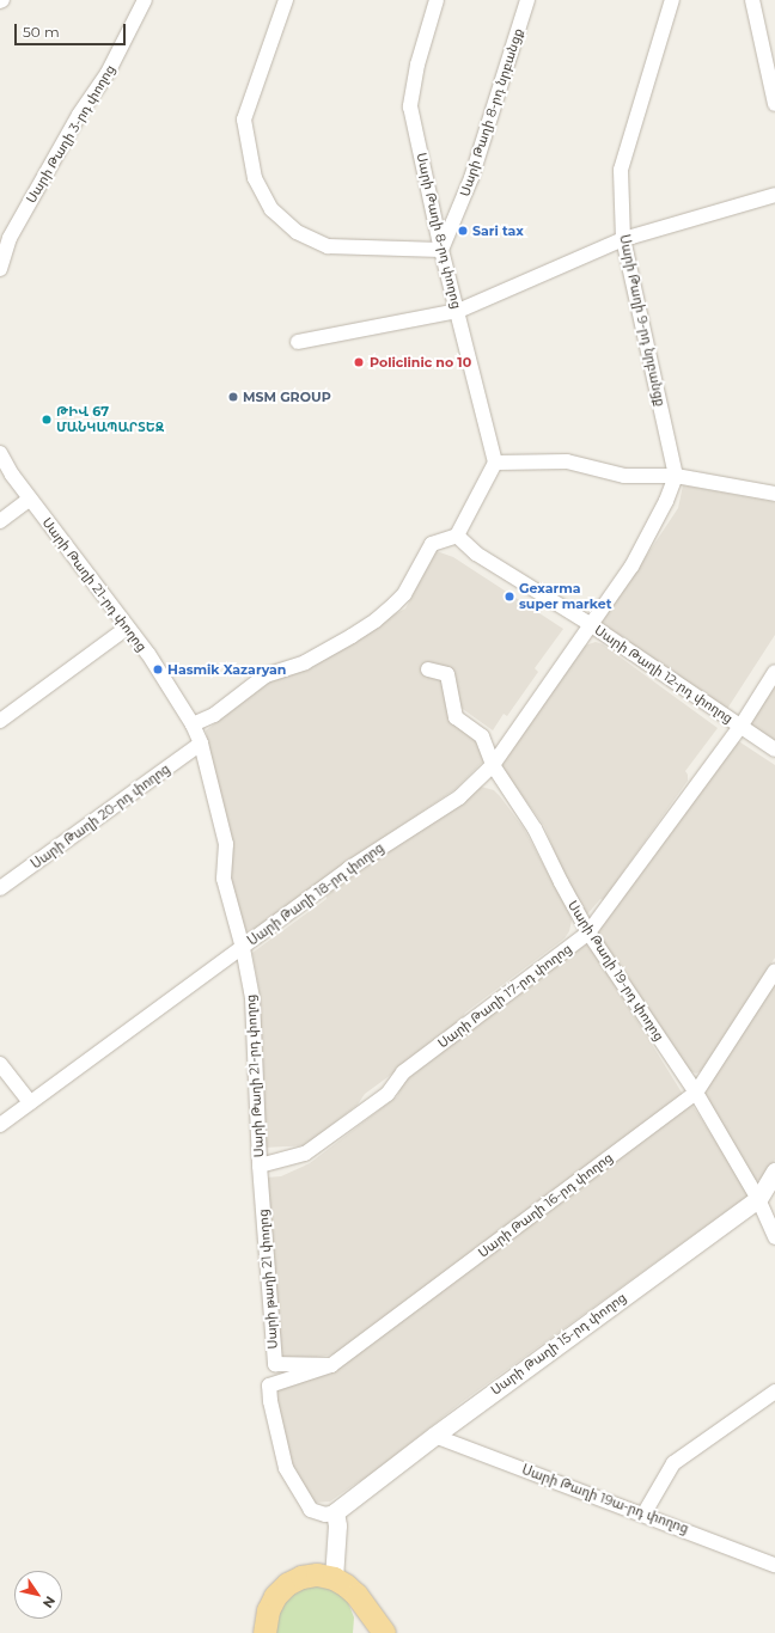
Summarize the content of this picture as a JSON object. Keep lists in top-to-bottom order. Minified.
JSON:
{"streets":{"street":["Սարի Թաղի 8-րդ նրբանցք","Սարի Թաղի 3-րդ փողոց","Սարի Թաղի 8-րդ փողոց","Սարի Թաղի 9-րդ նրբանցք","Սարի Թաղի 21-րդ փողոց","Սարի Թաղի 12-րդ փողոց","Սարի Թաղի 20-րդ փողոց","Սարի Թաղի 18-րդ փողոց","Սարի Թաղի 19-րդ փողոց","Սարի Թաղի 17-րդ փողոց","Սարի Թաղի 16-րդ փողոց","Սարի թաղի 21 փողոց","Սարի Թաղի 15-րդ փողոց","Սարի Թաղի 19ա-րդ փողոց"]},"crossings":[["Սարի Թաղի 8-րդ նրբանցք","Սարի Թաղի 8-րդ փողոց"],["Սարի Թաղի 21-րդ փողոց","Սարի Թաղի 20-րդ փողոց"],["Սարի Թաղի 21-րդ փողոց","Սարի Թաղի 18-րդ փողոց"],["Սարի Թաղի 21-րդ փողոց","Սարի Թաղի 17-րդ փողոց"],["Սարի Թաղի 21-րդ փողոց","Սարի թաղի 21 փողոց"],["Սարի Թաղի 12-րդ փողոց","Սարի Թաղի 18-րդ փողոց"],["Սարի Թաղի 12-րդ փողոց","Սարի Թաղի 17-րդ փողոց"],["Սարի Թաղի 18-րդ փողոց","Սարի Թաղի 19-րդ փողոց"],["Սարի Թաղի 19-րդ փողոց","Սարի Թաղի 17-րդ փողոց"],["Սարի Թաղի 19-րդ փողոց","Սարի Թաղի 16-րդ փողոց"],["Սարի Թաղի 19-րդ փողոց","Սարի Թաղի 15-րդ փողոց"],["Սարի Թաղի 17-րդ փողոց","Սարի թաղի 21 փողոց"],["Սարի Թաղի 16-րդ փողոց","Սարի թաղի 21 փողոց"],["Սարի Թաղի 16-րդ փողոց","Սարի Թաղի 15-րդ փողոց"],["Սարի Թաղի 15-րդ փողոց","Սարի Թաղի 19ա-րդ փողոց"]],"places":["Sari tax","Policlinic no 10","MSM GROUP","ԹԻՎ 67 ՄԱՆԿԱՊԱՐՏԵԶ","Gexarma super market","Hasmik Xazaryan"],"scale_bar":"50 m","north":"bottom right"}
